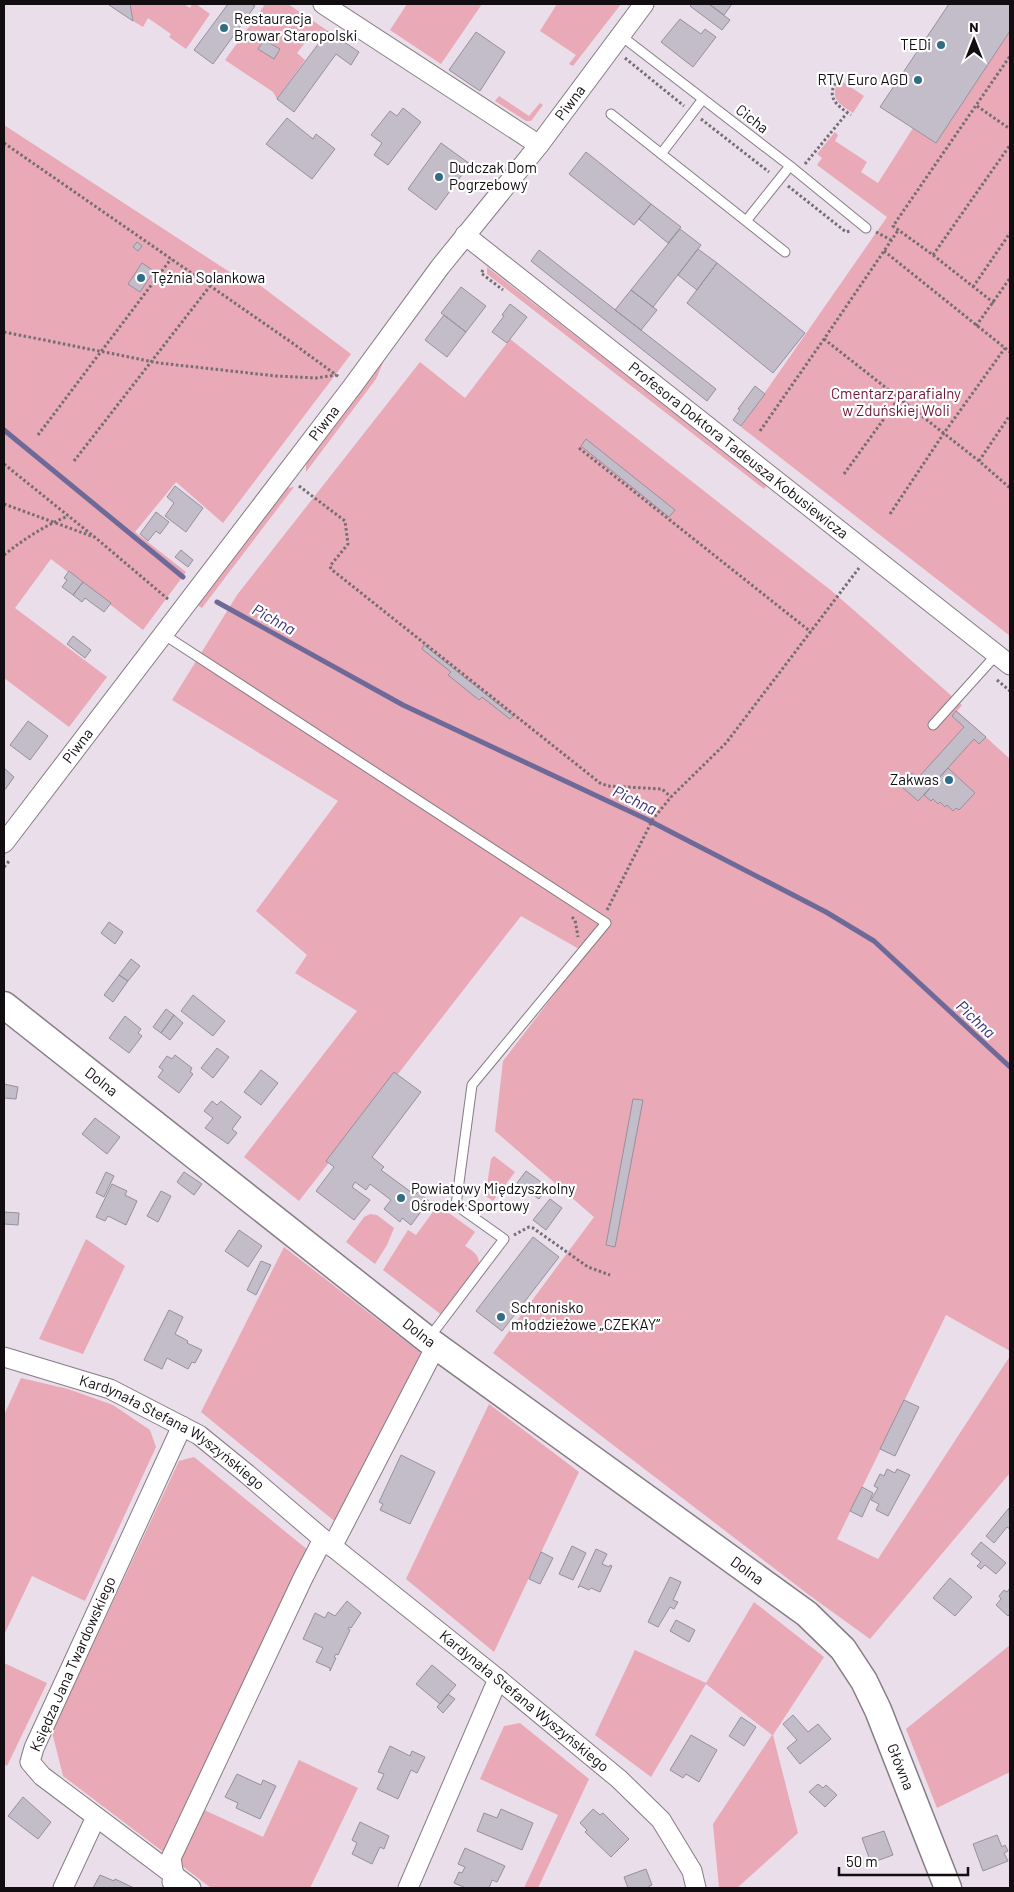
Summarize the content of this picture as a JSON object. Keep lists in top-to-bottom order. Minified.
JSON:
{"streets":{"street":["Piwna","Profesora Doktora Tadeusza Kobusiewicza","Dolna","Kardynała Stefana Wyszyńskiego","Księdza Jana Twardowskiego","Główna"],"lane":["Cicha"]},"crossings":[["Piwna","Cicha"],["Piwna","Profesora Doktora Tadeusza Kobusiewicza"],["Dolna","Główna"],["Kardynała Stefana Wyszyńskiego","Księdza Jana Twardowskiego"]],"water":["Pichna"],"parks":["Cmentarz parafialny w Zduńskiej Woli"],"places":["Restauracja Browar Staropolski","TEDi","RTV Euro AGD","Dudczak Dom Pogrzebowy","Tężnia Solankowa","Zakwas","Powiatowy Międzyszkolny Ośrodek Sportowy","Schronisko młodzieżowe „CZEKAY”"],"scale_bar":"50 m","north":"top"}
